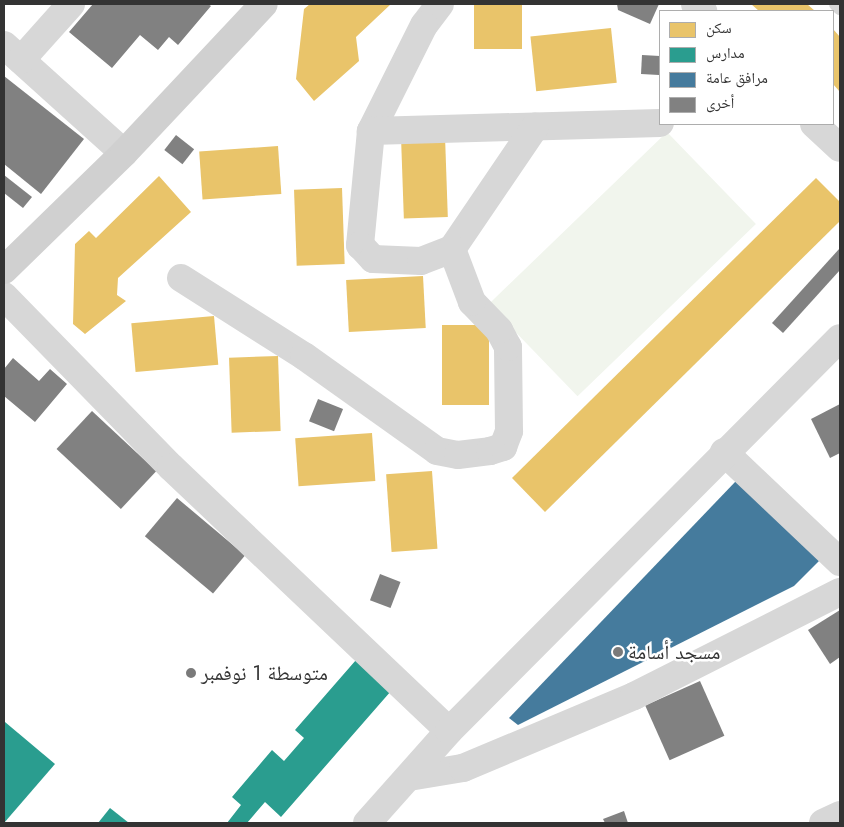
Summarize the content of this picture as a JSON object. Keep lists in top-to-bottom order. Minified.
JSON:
{"places":["مسجد أسامة","متوسطة 1 نوفمبر"],"legend":["سكن","مدارس","مرافق عامة","أخرى"]}
